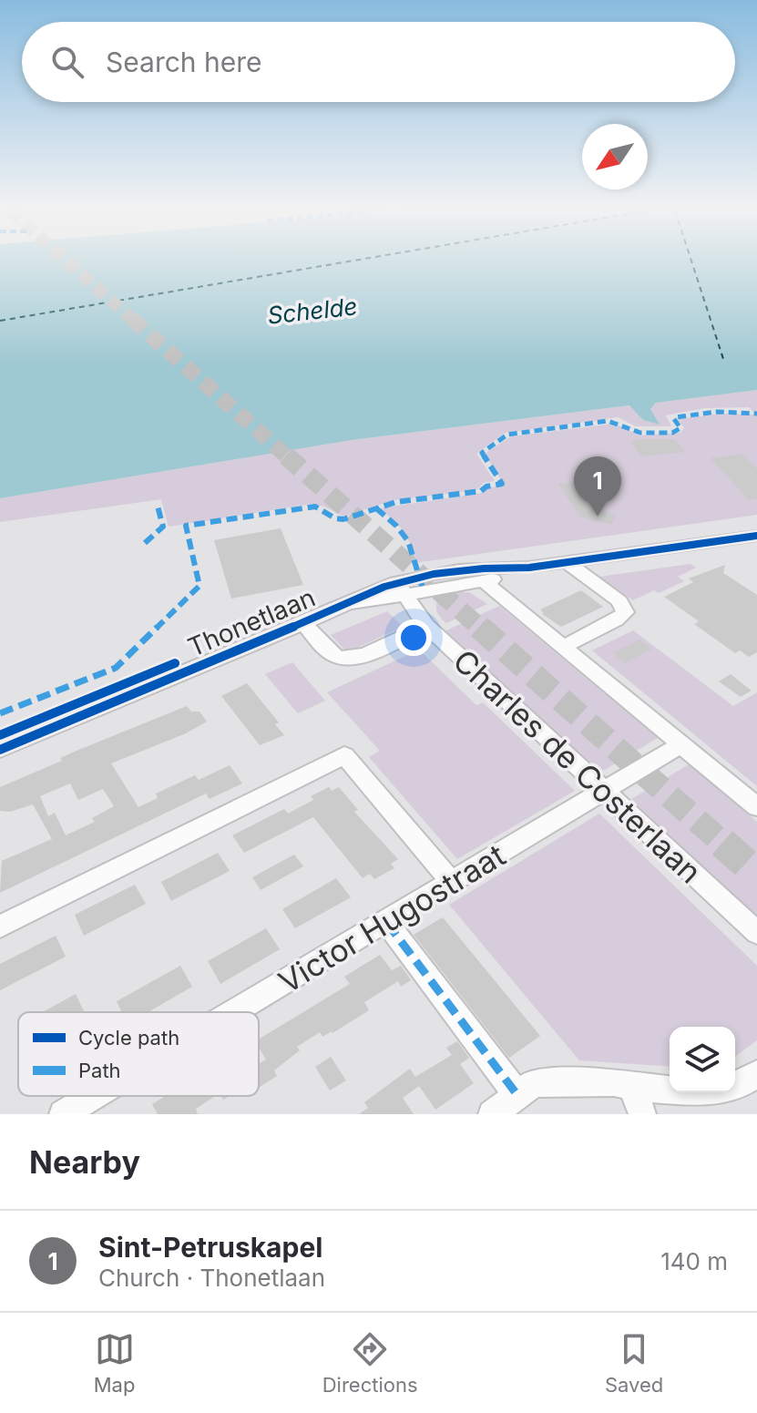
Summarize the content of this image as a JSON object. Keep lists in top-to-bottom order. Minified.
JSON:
{"streets":{"street":["Thonetlaan","Charles de Costerlaan","Victor Hugostraat"]},"crossings":[["Thonetlaan","Charles de Costerlaan"],["Charles de Costerlaan","Victor Hugostraat"]],"water":["Schelde"],"legend":["Cycle path","Path"],"north":"bottom left","page":{"search":"Search here","pins":"1","heading":"Nearby","list":[{"mark":"1","name":"Sint-Petruskapel","note":"Church · Thonetlaan","value":"140 m"}],"nav":["Map","Directions","Saved"]}}
